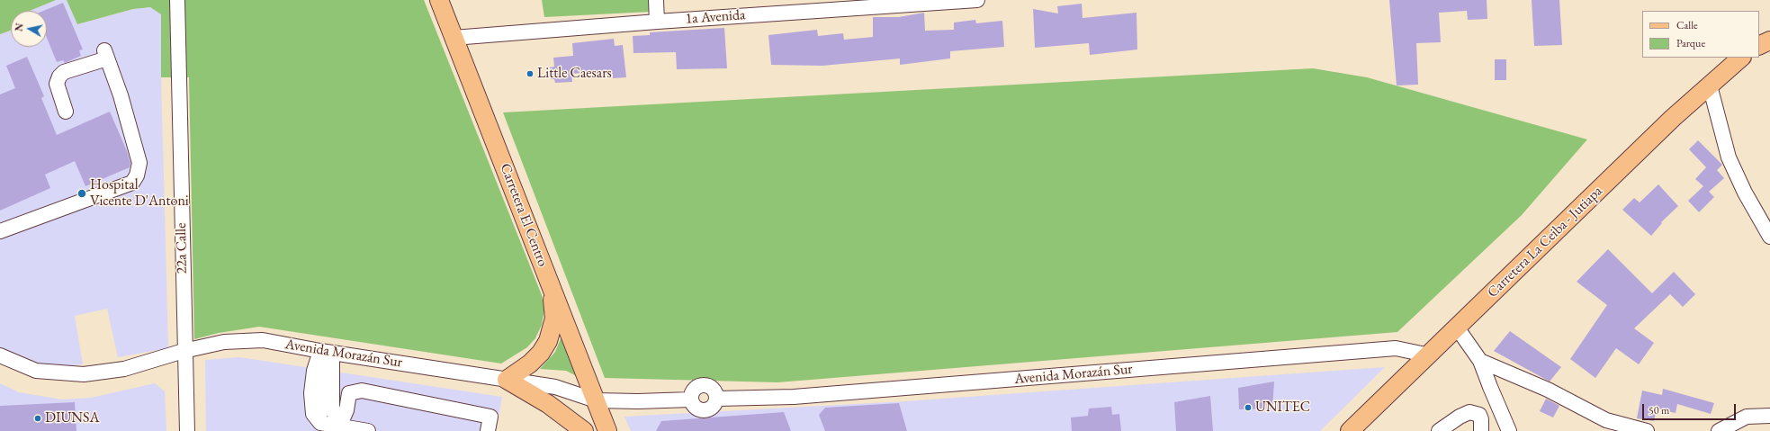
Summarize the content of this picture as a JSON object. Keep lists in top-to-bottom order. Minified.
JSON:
{"streets":{"main road":["Carretera El Centro","Carretera La Ceiba - Jutiapa"],"street":["1a Avenida","22a Calle","Avenida Morazán Sur"]},"crossings":[["1a Avenida","Carretera El Centro"],["Carretera El Centro","Avenida Morazán Sur"],["Carretera La Ceiba - Jutiapa","Avenida Morazán Sur"],["22a Calle","Avenida Morazán Sur"]],"places":["Little Caesars","Hospital Vicente D'Antoni","UNITEC","DIUNSA"],"legend":["Calle","Parque"],"scale_bar":"50 m","north":"left"}
